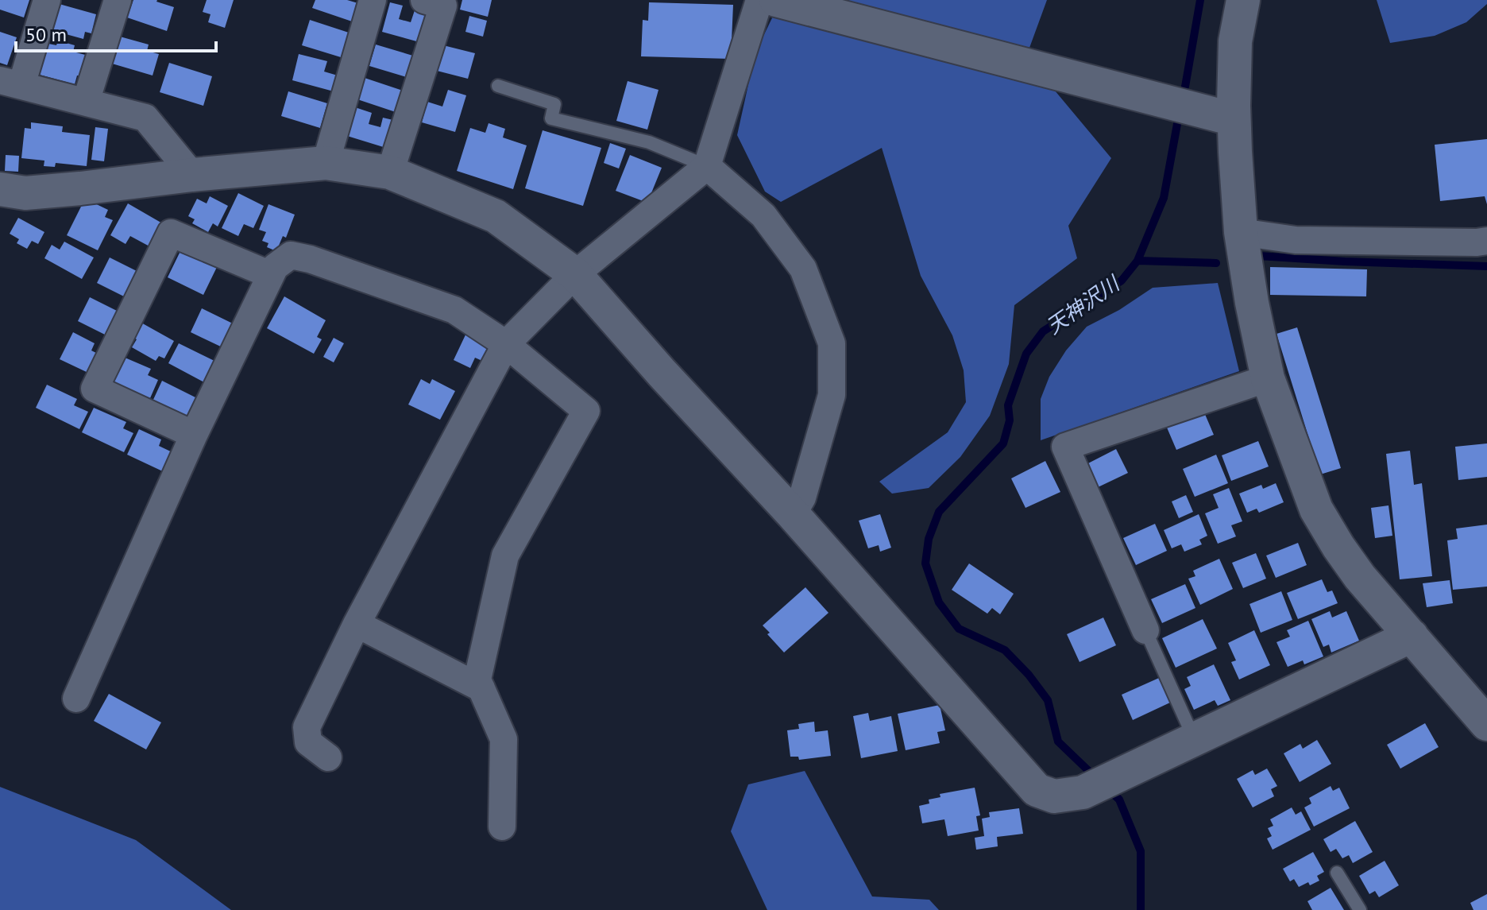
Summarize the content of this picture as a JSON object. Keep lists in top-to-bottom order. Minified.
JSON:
{"water":["天神沢川"],"scale_bar":"50 m"}
